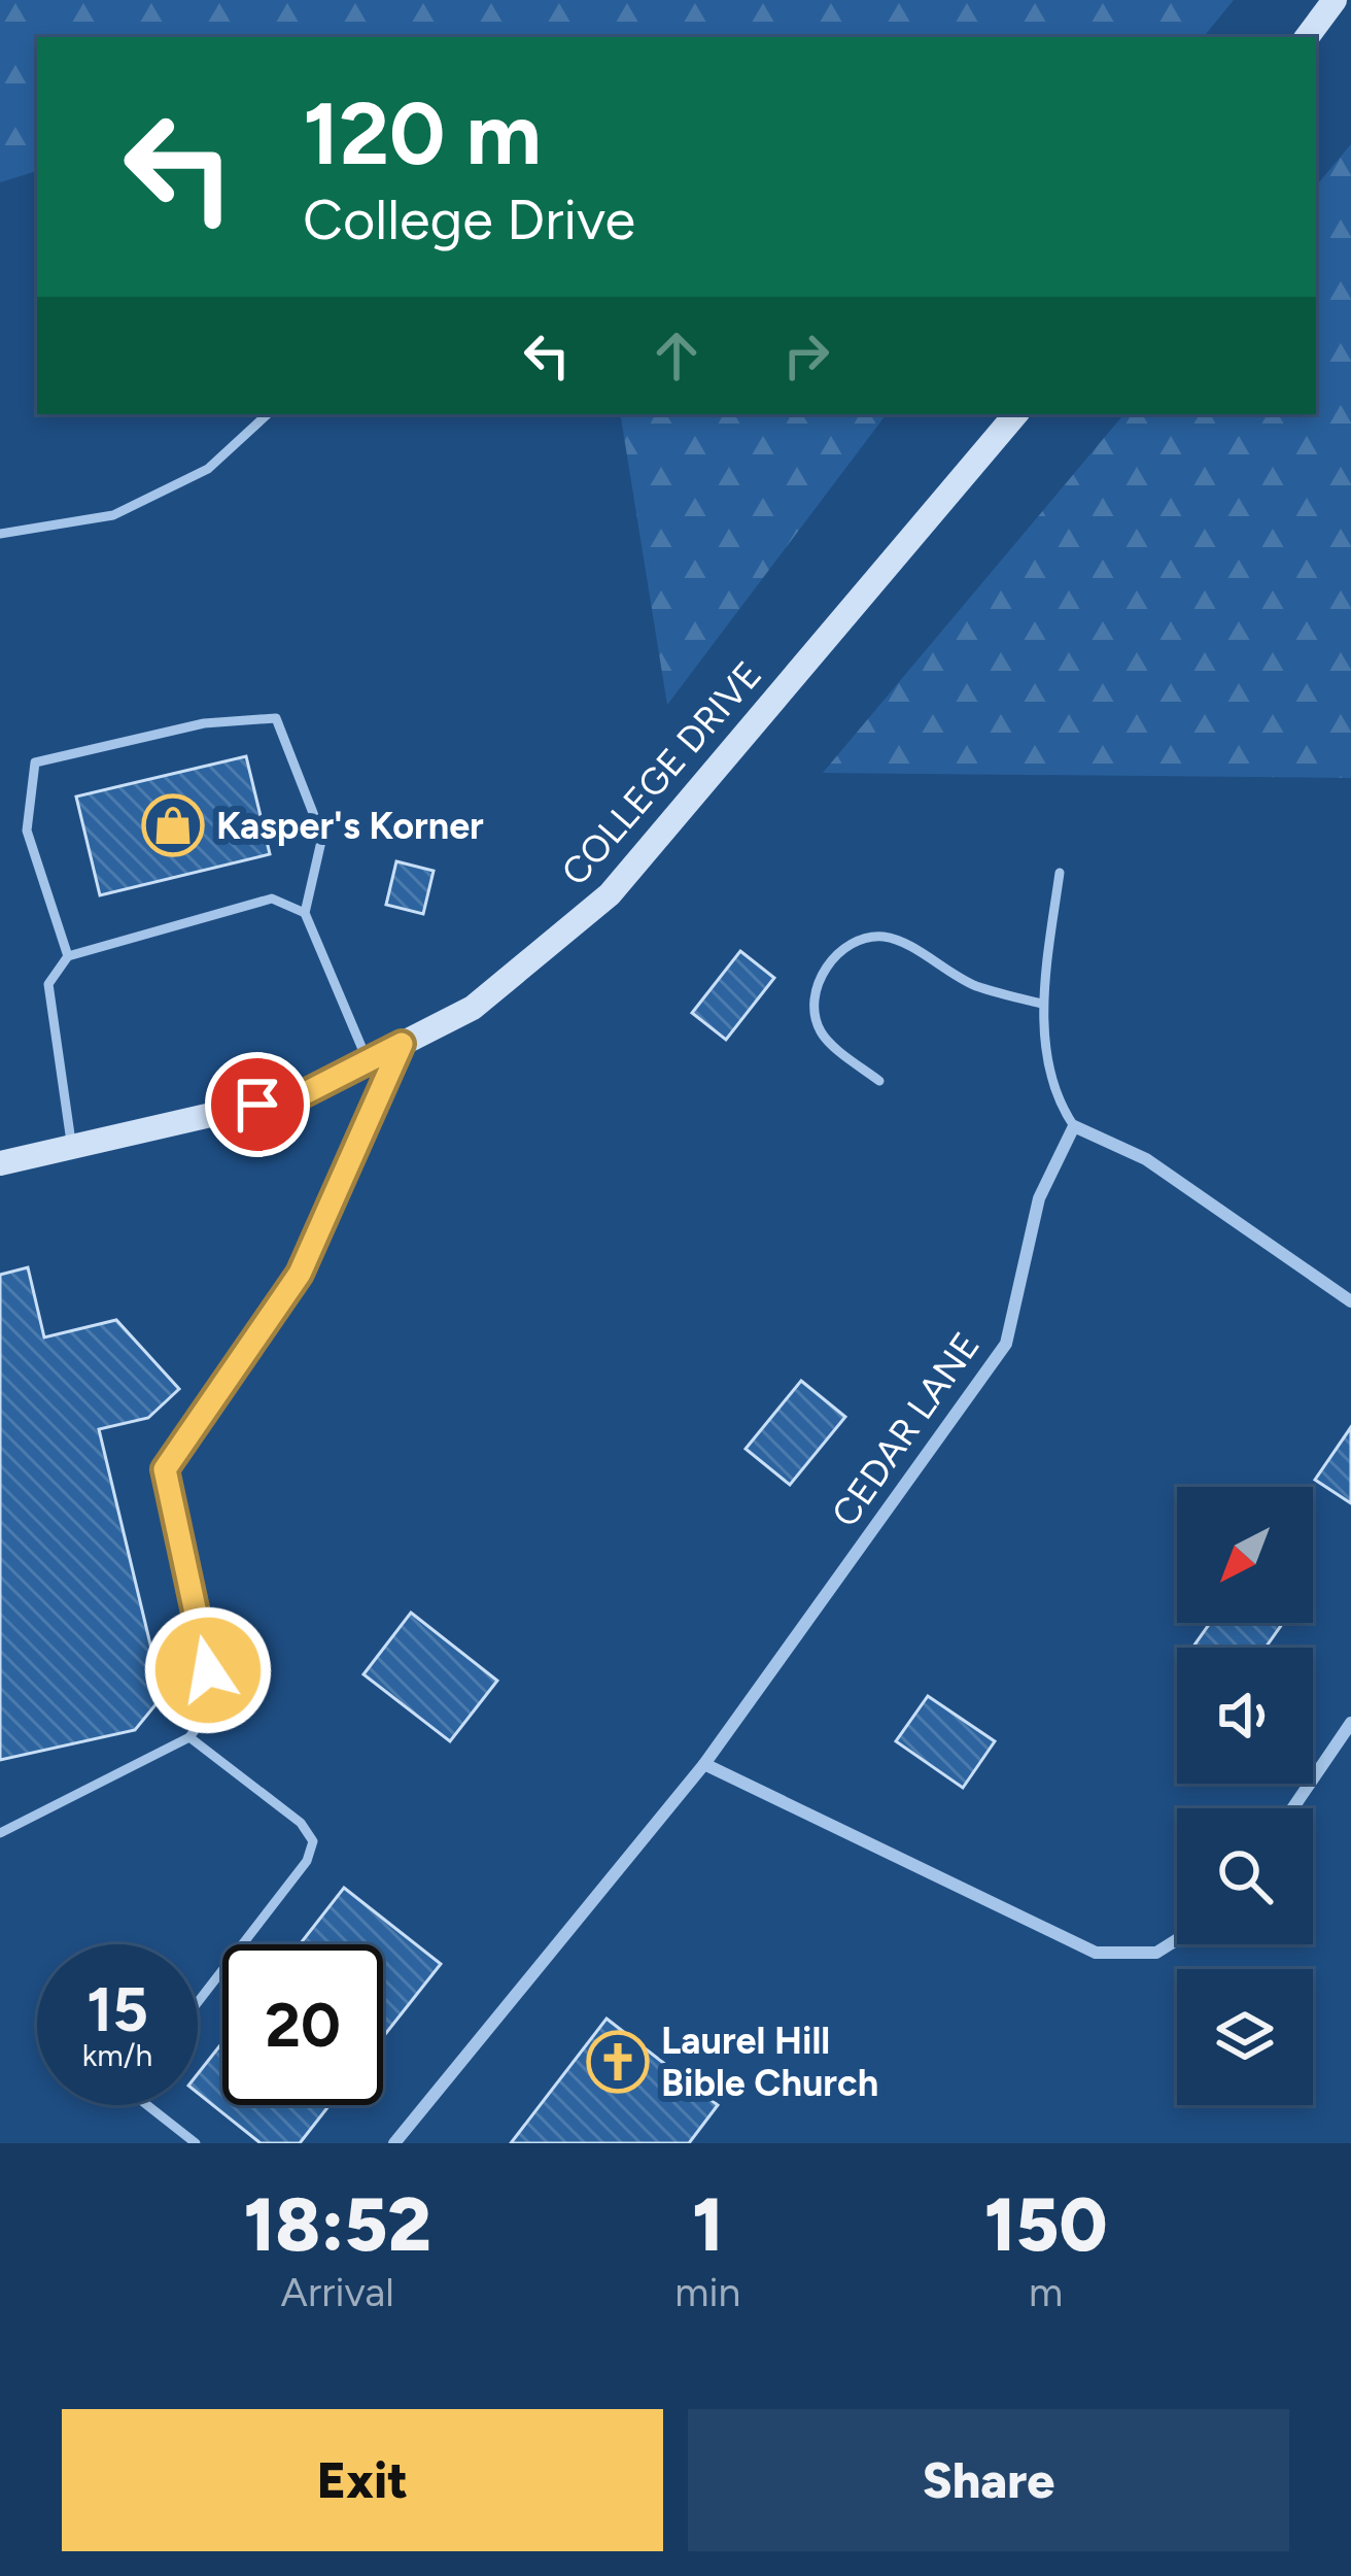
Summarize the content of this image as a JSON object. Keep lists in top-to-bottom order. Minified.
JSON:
{"streets":{"main road":["COLLEGE DRIVE"],"street":["CEDAR LANE"]},"places":{"shop":["Kasper's Korner"],"church":["Laurel Hill Bible Church"]},"north":"bottom left","page":{"turn":["120 m","College Drive"],"speed":"15 km/h","limit":"20","eta":["18:52","Arrival","1","min","150","m"],"buttons":["Exit","Share"]}}
